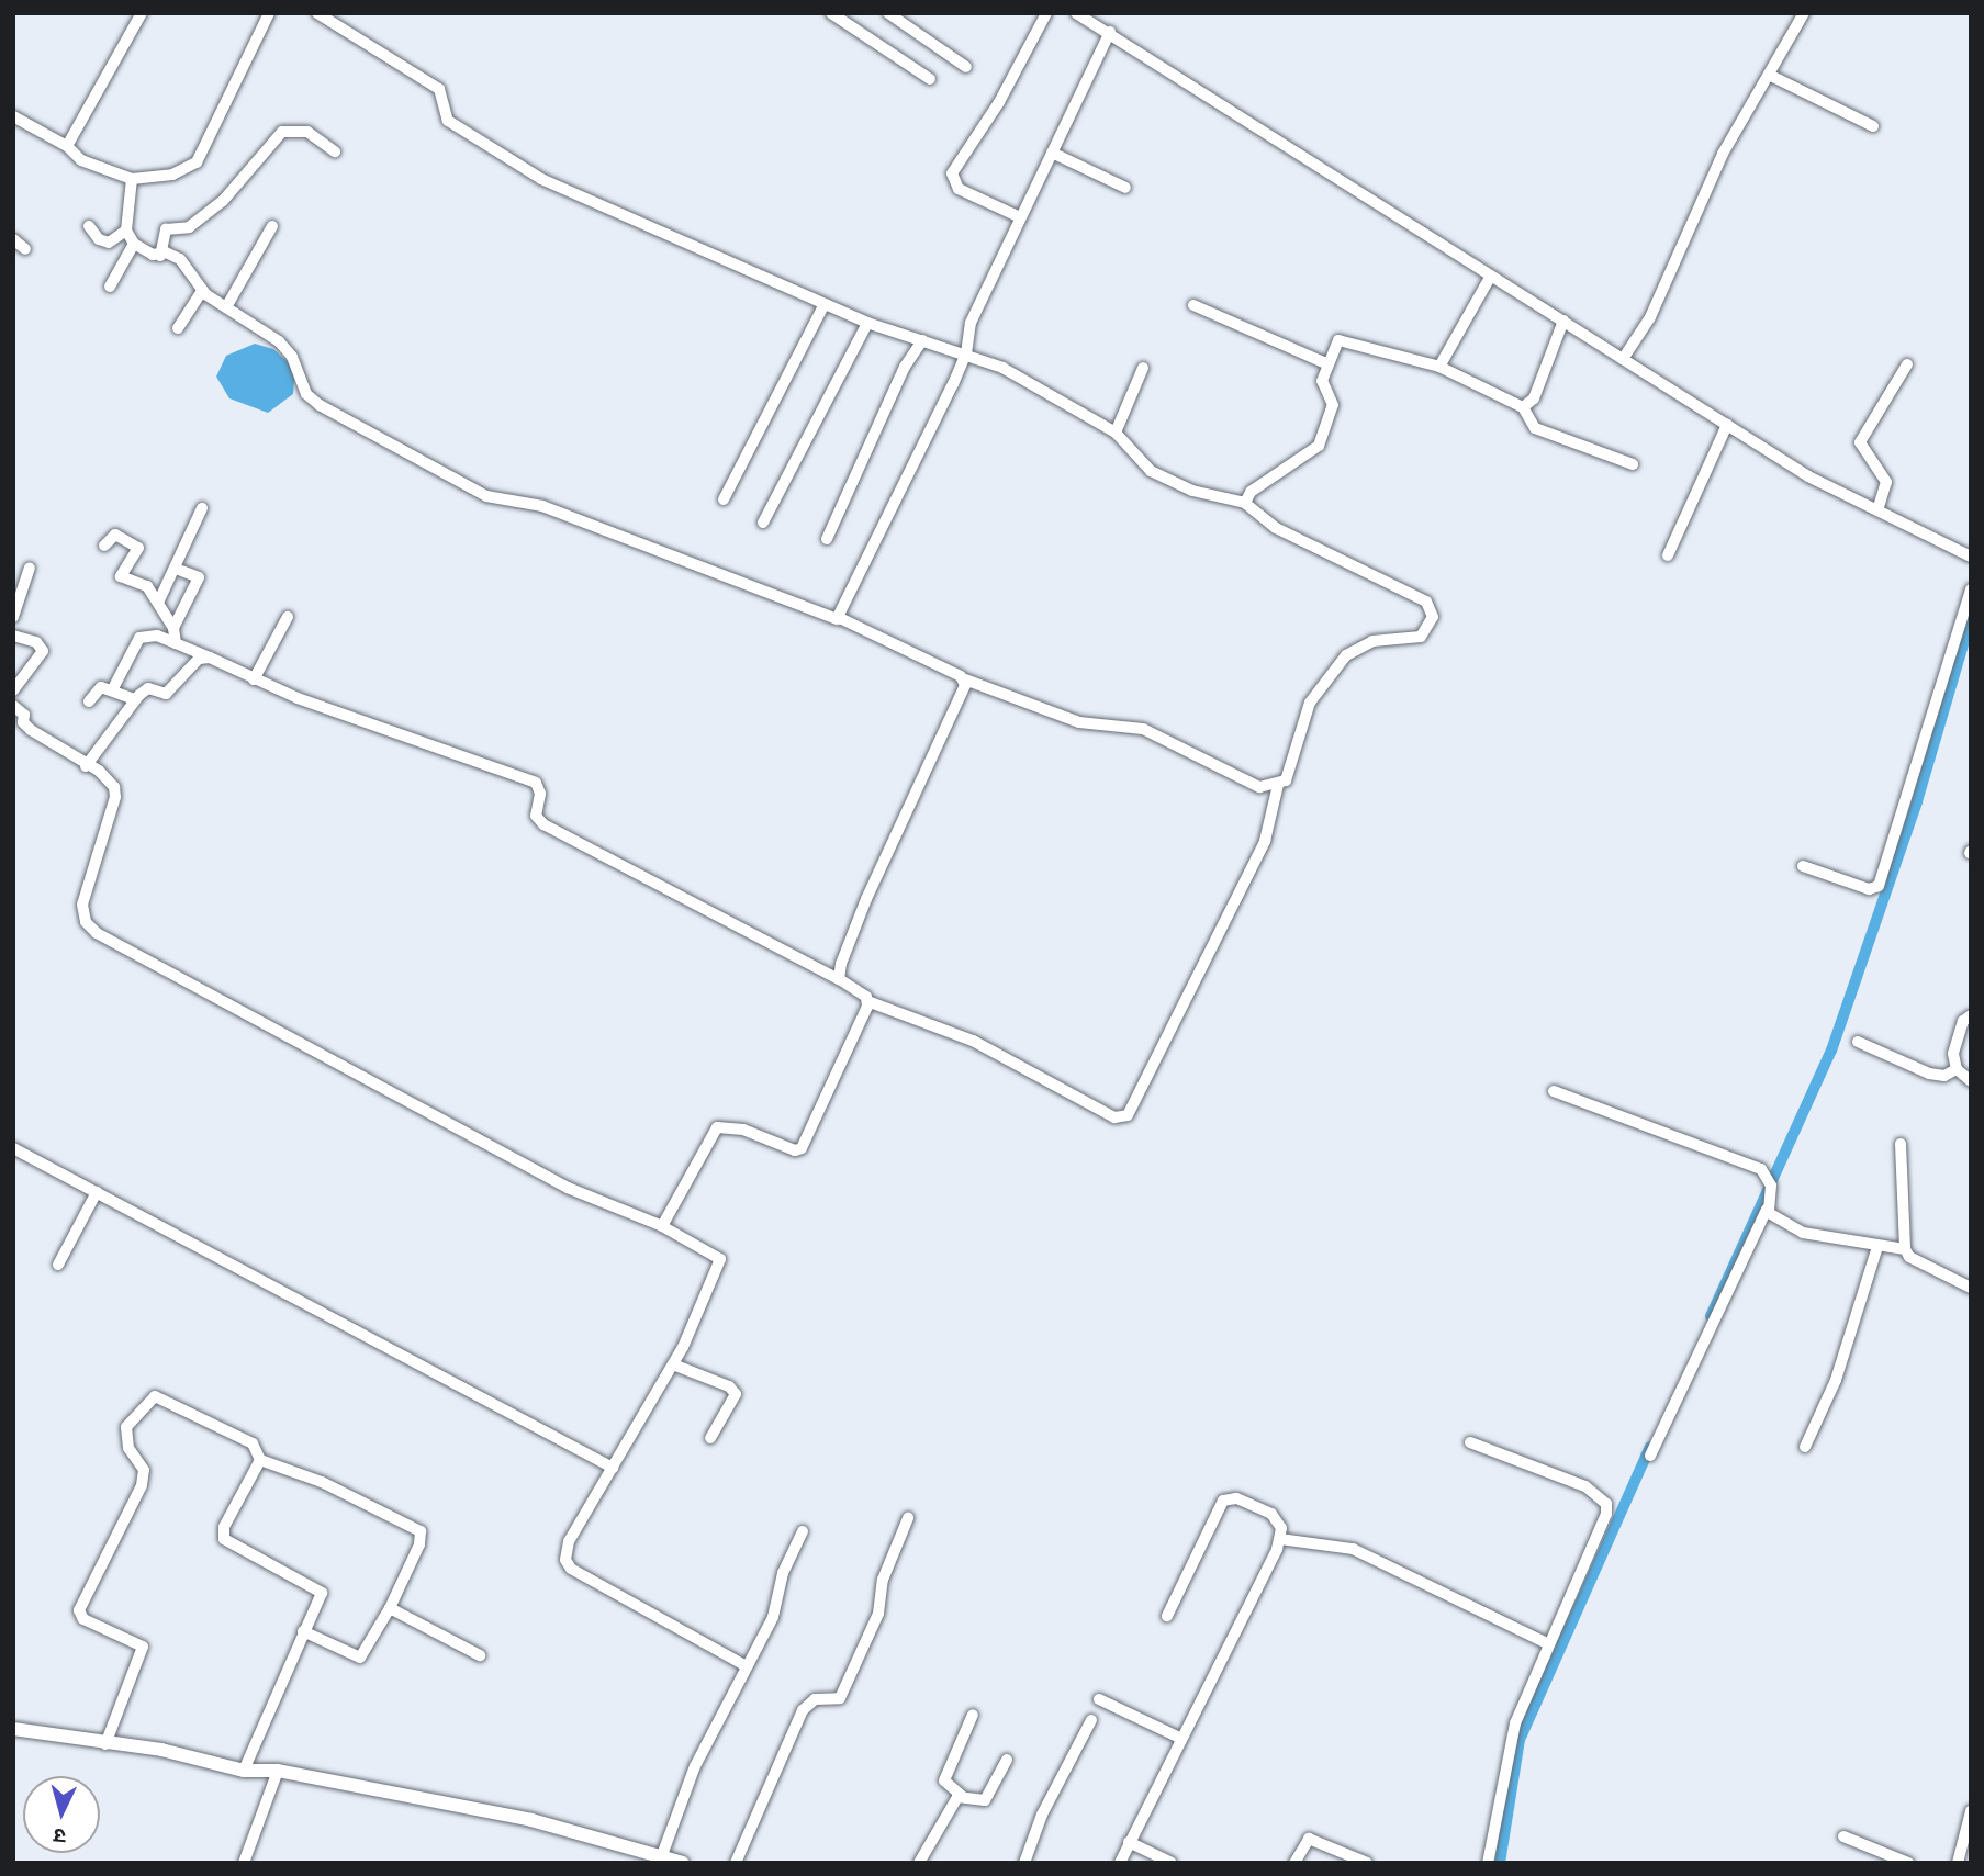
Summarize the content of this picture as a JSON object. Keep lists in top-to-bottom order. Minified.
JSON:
{"north":"bottom"}
